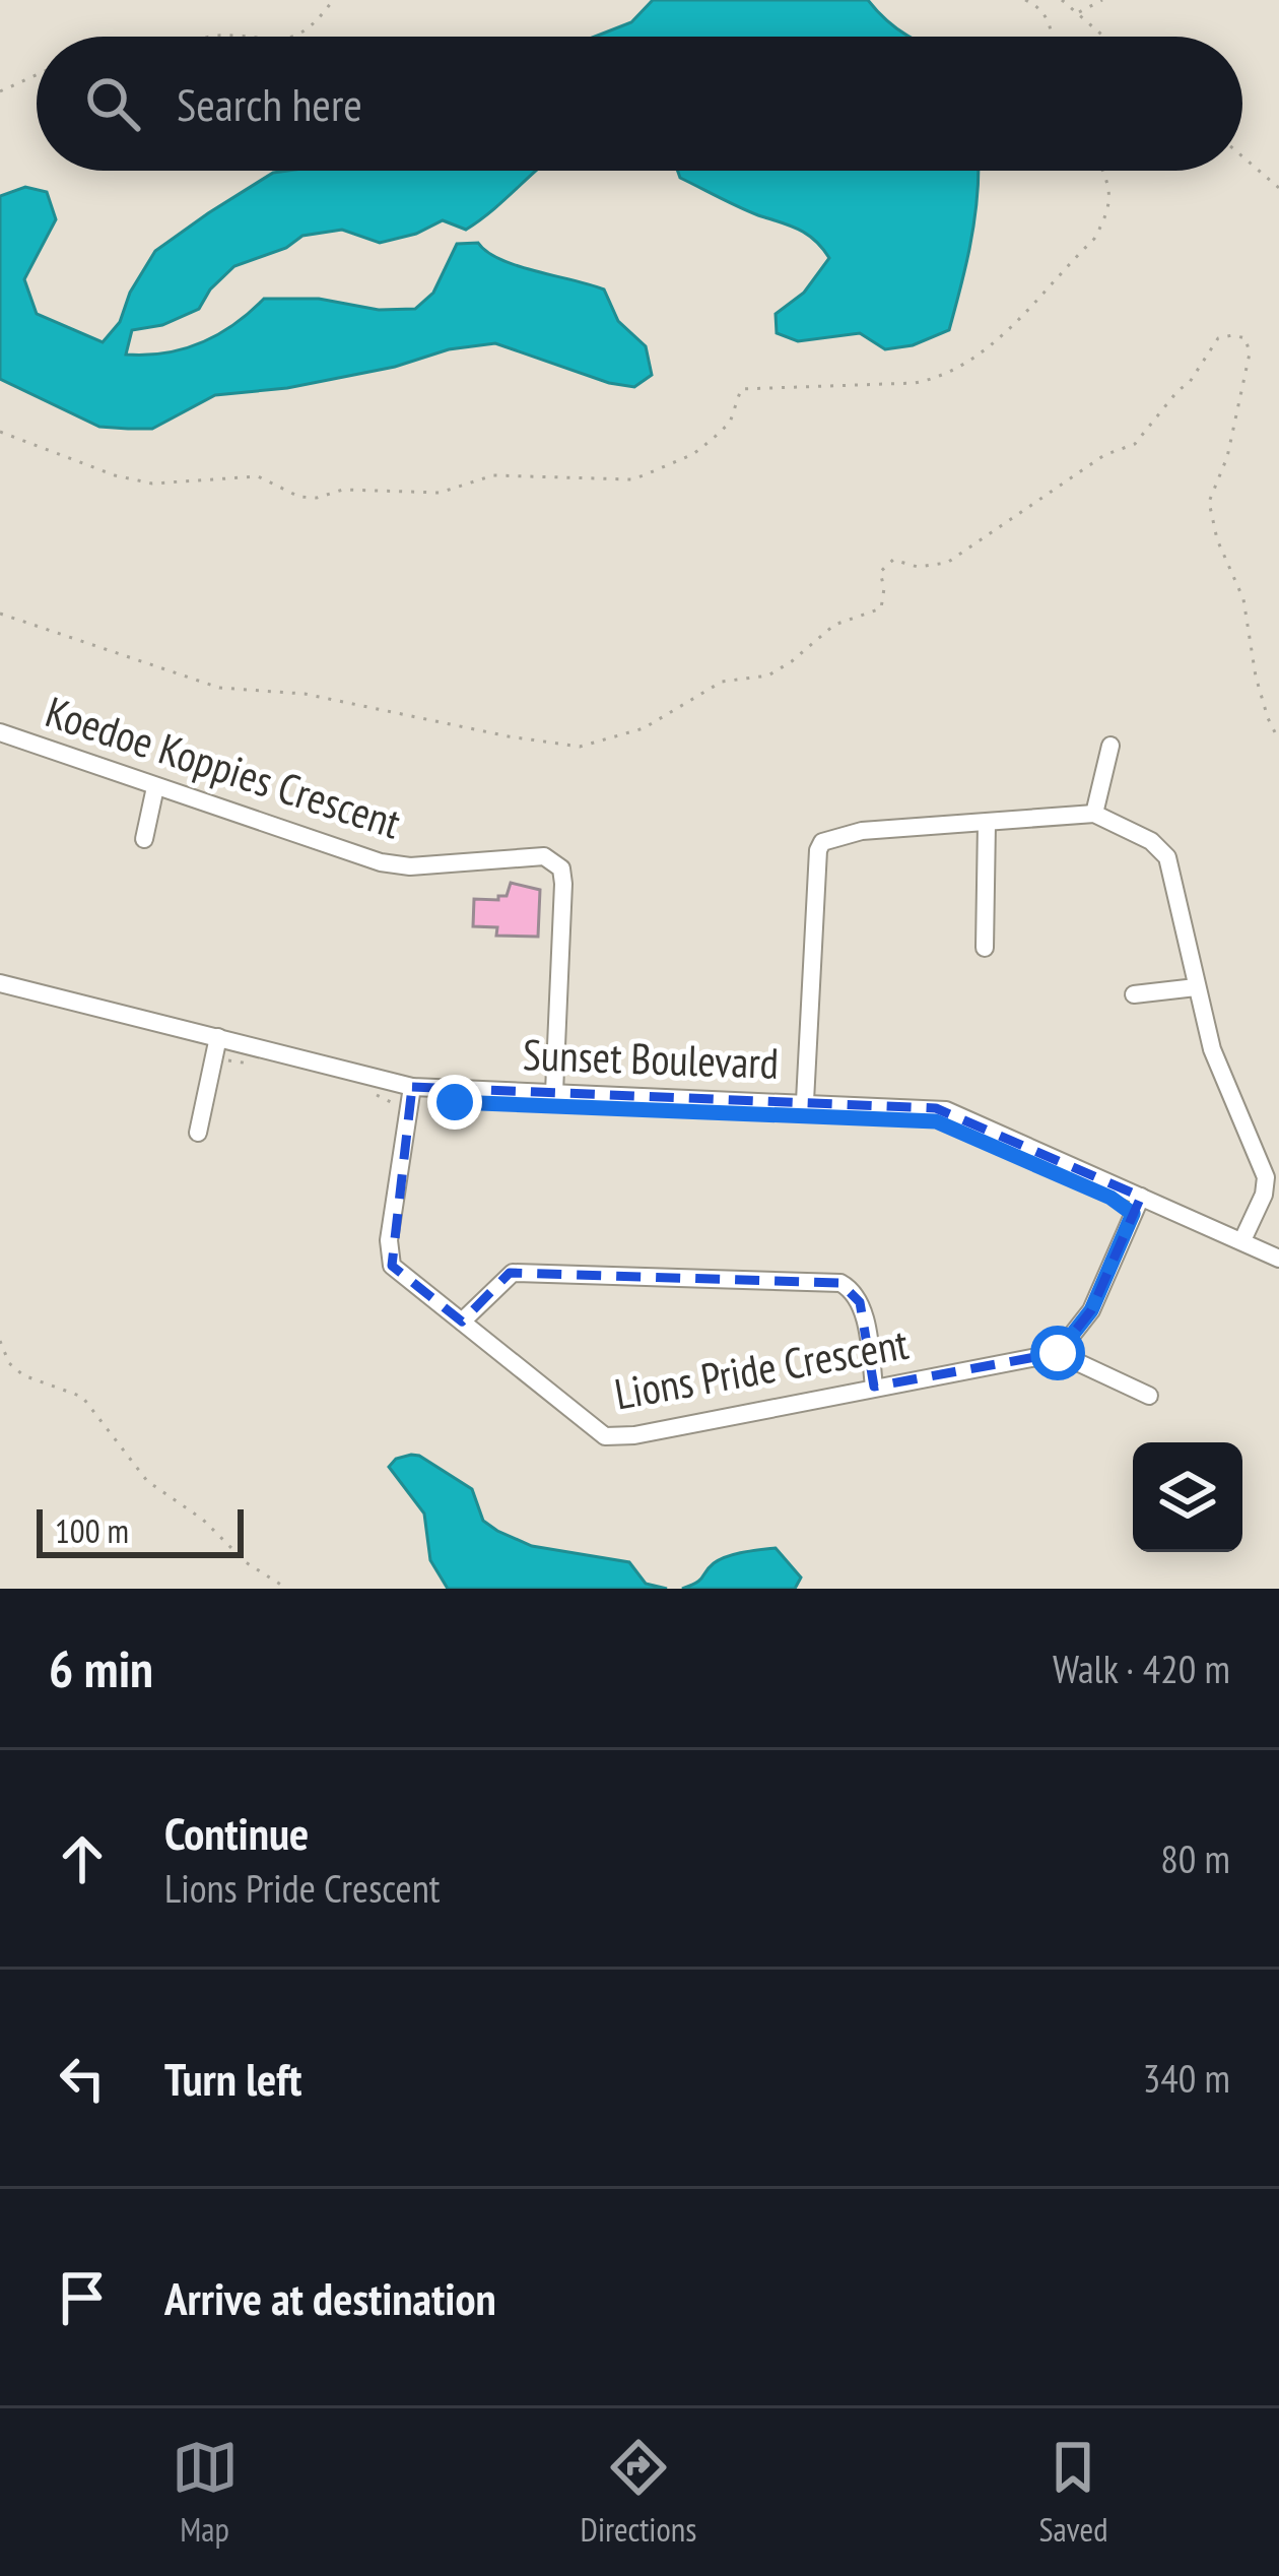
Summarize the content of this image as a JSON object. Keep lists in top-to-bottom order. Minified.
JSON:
{"streets":{"street":["Koedoe Koppies Crescent","Sunset Boulevard","Lions Pride Crescent"]},"crossings":[["Koedoe Koppies Crescent","Sunset Boulevard"],["Sunset Boulevard","Lions Pride Crescent"]],"scale_bar":"100 m","page":{"search":"Search here","scale":"100 m","heading":["6 min","Walk · 420 m"],"list":[["Continue","Lions Pride Crescent","80 m"],["Turn left","340 m"],"Arrive at destination"],"nav":["Map","Directions","Saved"]}}
